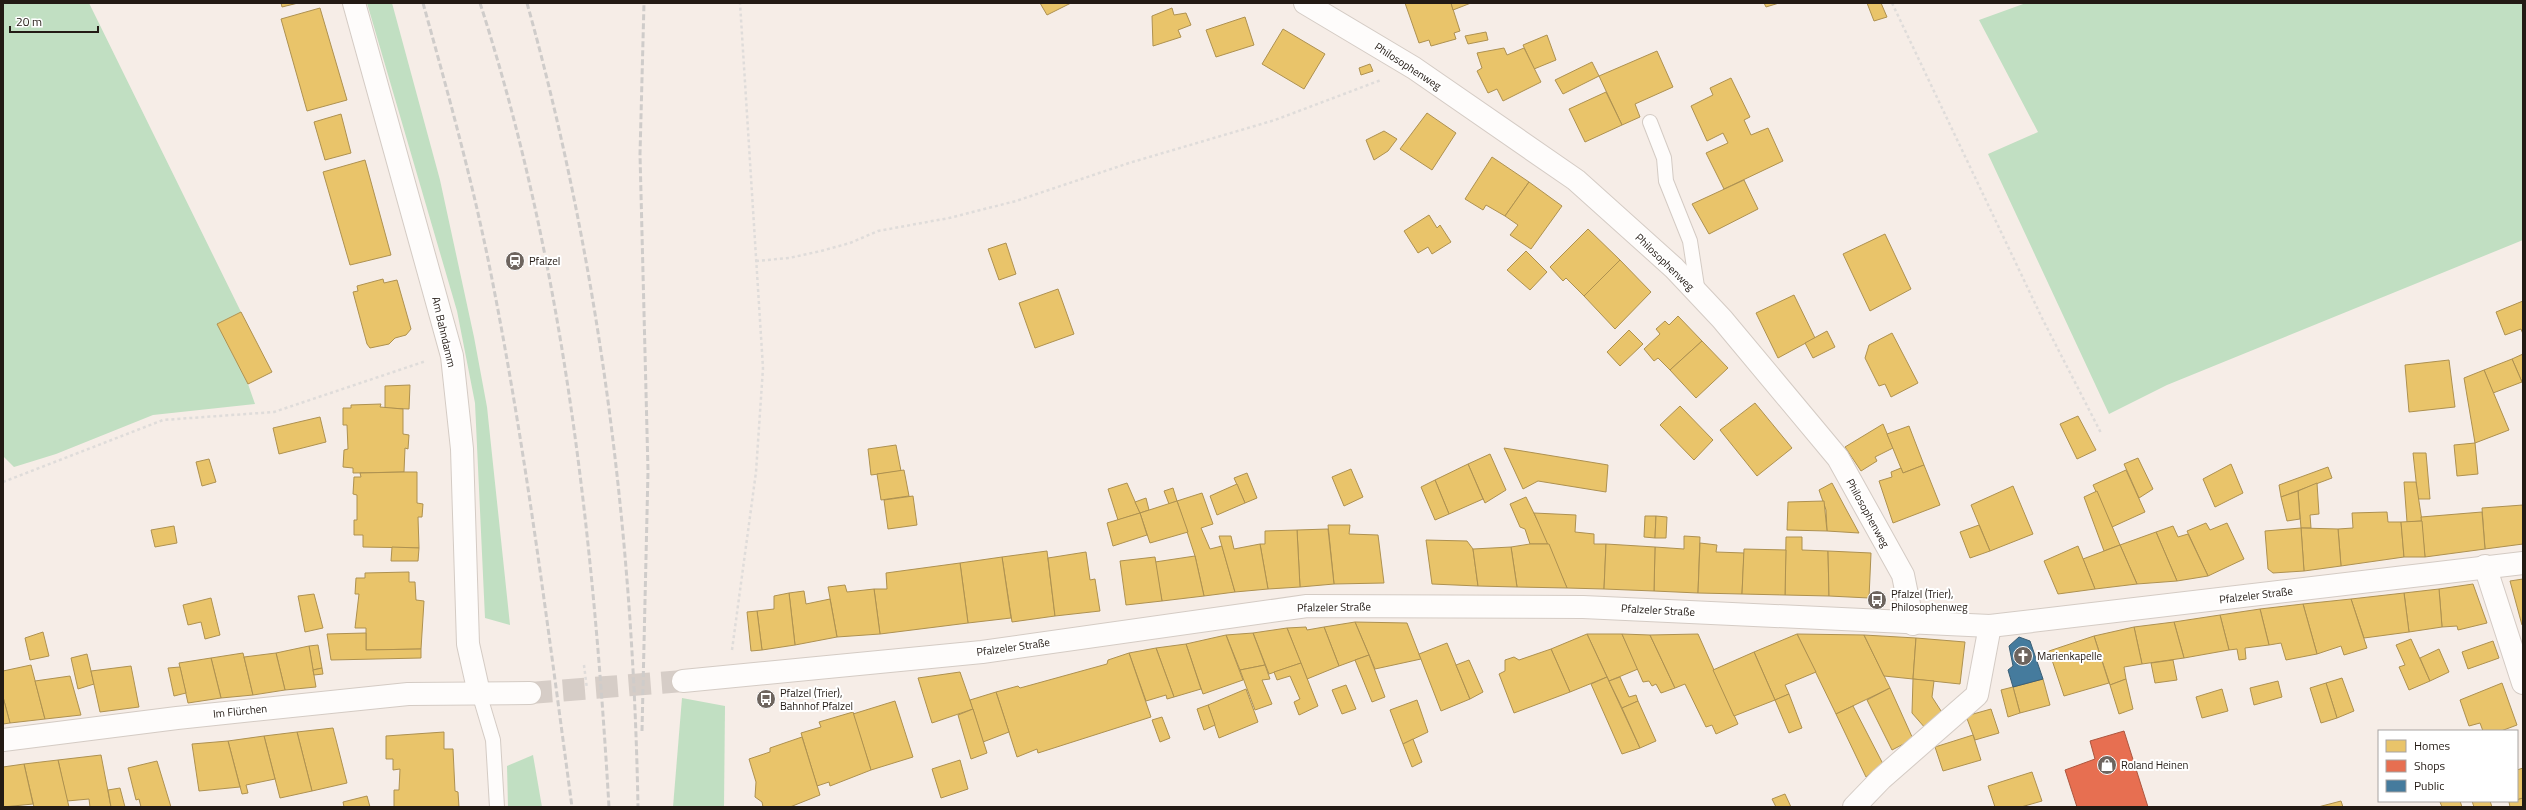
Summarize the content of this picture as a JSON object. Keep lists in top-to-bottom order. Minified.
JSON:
{"streets":{"street":["Philosophenweg","Am Bahndamm","Pfalzeler Straße","Im Flürchen"]},"crossings":[["Philosophenweg","Pfalzeler Straße"],["Am Bahndamm","Im Flürchen"]],"places":{"station":["Pfalzel"],"bus stop":["Pfalzel (Trier), Philosophenweg","Pfalzel (Trier), Bahnhof Pfalzel"],"church":["Marienkapelle"],"shop":["Roland Heinen"]},"legend":["Homes","Shops","Public"],"scale_bar":"20 m"}
